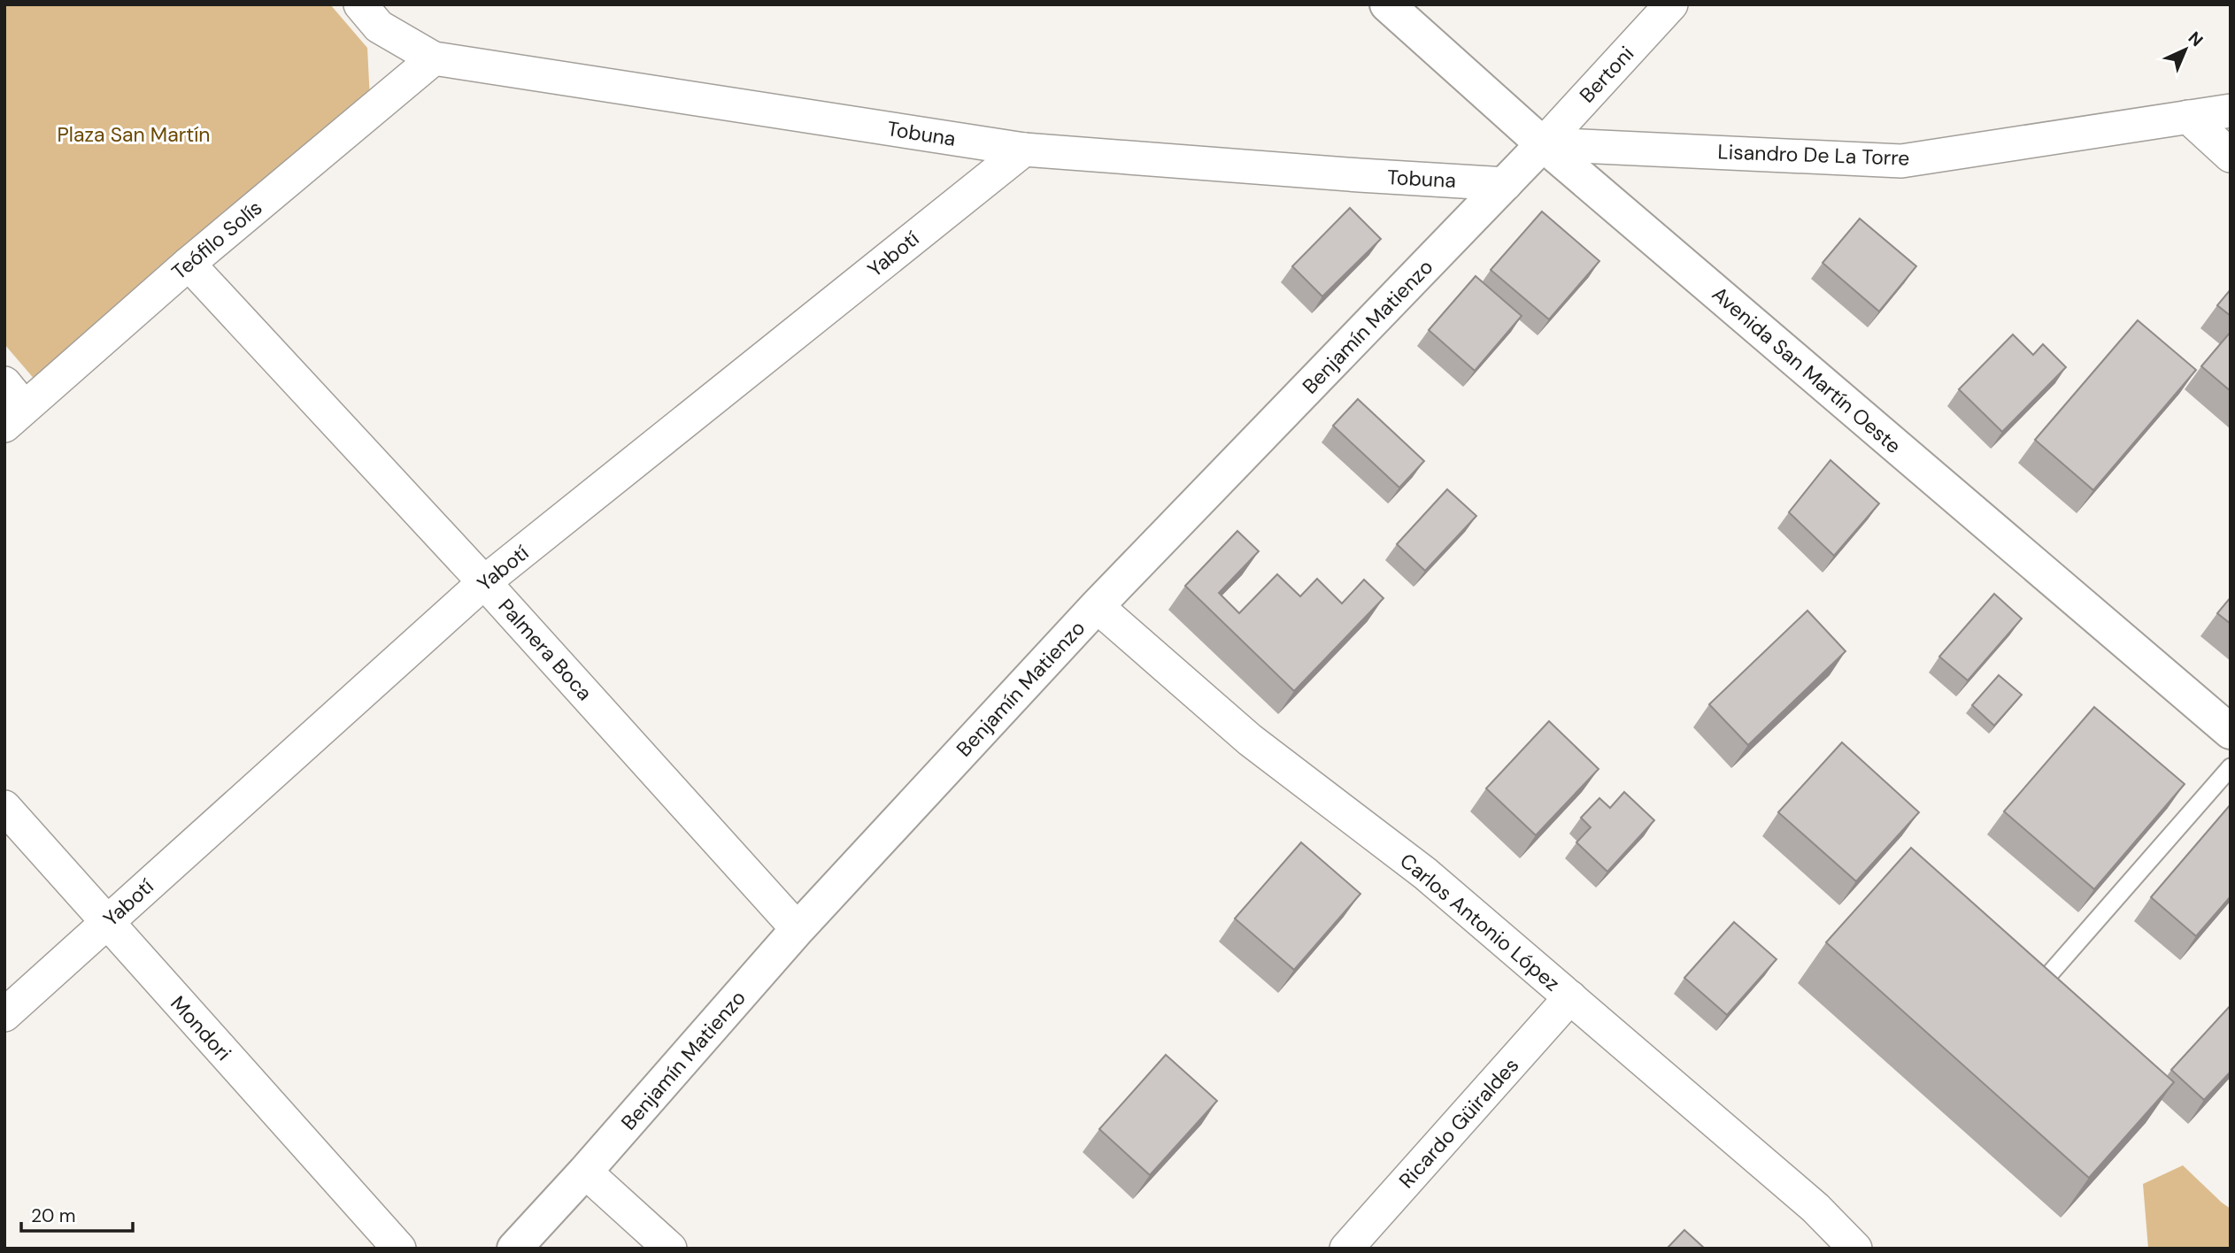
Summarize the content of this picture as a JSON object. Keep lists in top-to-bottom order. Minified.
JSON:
{"streets":{"main road":["Benjamín Matienzo","Avenida San Martín Oeste"],"street":["Bertoni","Tobuna","Lisandro De La Torre","Teófilo Solís","Yabotí","Palmera Boca","Carlos Antonio López","Mondori","Ricardo Güiraldes"]},"crossings":[["Bertoni","Lisandro De La Torre"],["Bertoni","Benjamín Matienzo"],["Bertoni","Avenida San Martín Oeste"],["Tobuna","Teófilo Solís"],["Tobuna","Yabotí"],["Tobuna","Benjamín Matienzo"],["Lisandro De La Torre","Benjamín Matienzo"],["Lisandro De La Torre","Avenida San Martín Oeste"],["Teófilo Solís","Palmera Boca"],["Yabotí","Palmera Boca"],["Yabotí","Mondori"],["Benjamín Matienzo","Avenida San Martín Oeste"],["Benjamín Matienzo","Palmera Boca"],["Benjamín Matienzo","Carlos Antonio López"],["Carlos Antonio López","Ricardo Güiraldes"]],"parks":["Plaza San Martín"],"scale_bar":"20 m","north":"top right"}
